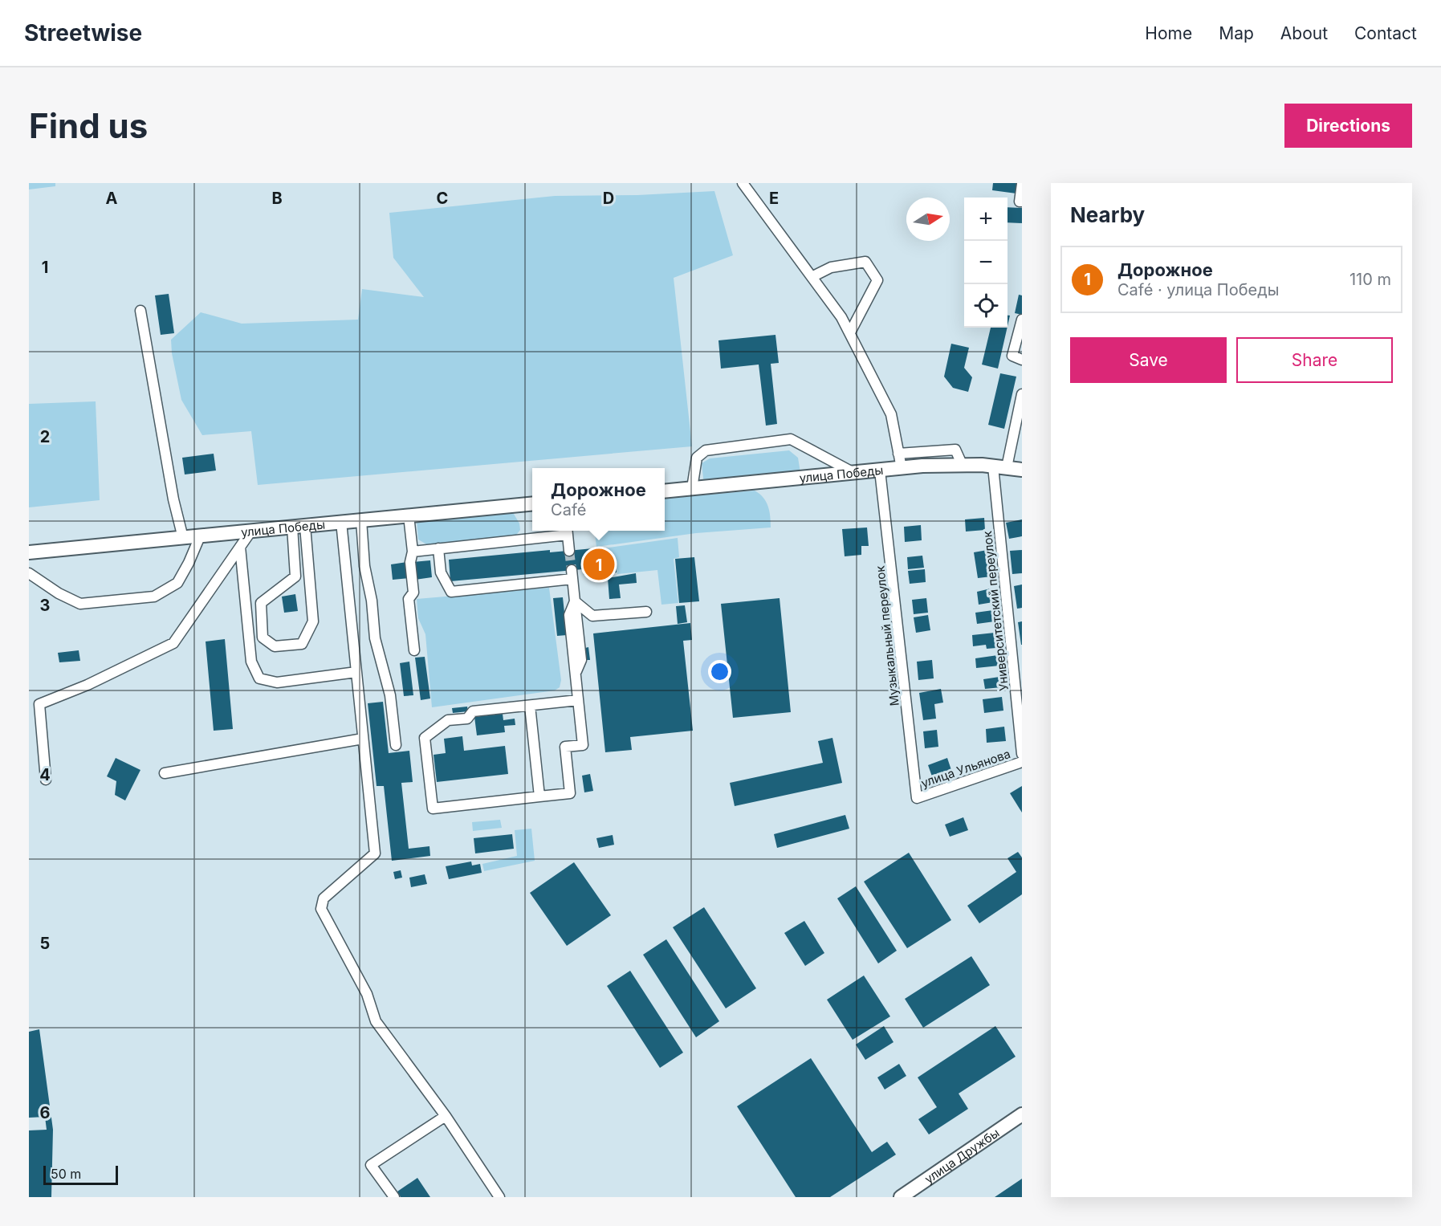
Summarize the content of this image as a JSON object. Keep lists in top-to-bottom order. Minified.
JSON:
{"streets":{"main road":["улица Победы","улица Дружбы"],"street":["Университетский переулок","Музыкальный переулок","улица Ульянова"]},"crossings":[["улица Победы","Университетский переулок"],["улица Победы","Музыкальный переулок"],["Музыкальный переулок","улица Ульянова"]],"scale_bar":"50 m","north":"right","page":{"header":"Streetwise","nav":["Home","Map","About","Contact"],"buttons":["Directions",["Save","Share"]],"title":"Find us","heading":"Nearby","map_buttons":["+","−"],"list":[{"mark":"1","name":"Дорожное","note":"Café · улица Победы","value":"110 m"}],"popup":["Дорожное","Café"],"pins":"1","scale":"50 m"},"grid":{"columns":["A","B","C","D","E"],"rows":["1","2","3","4","5","6"]}}
